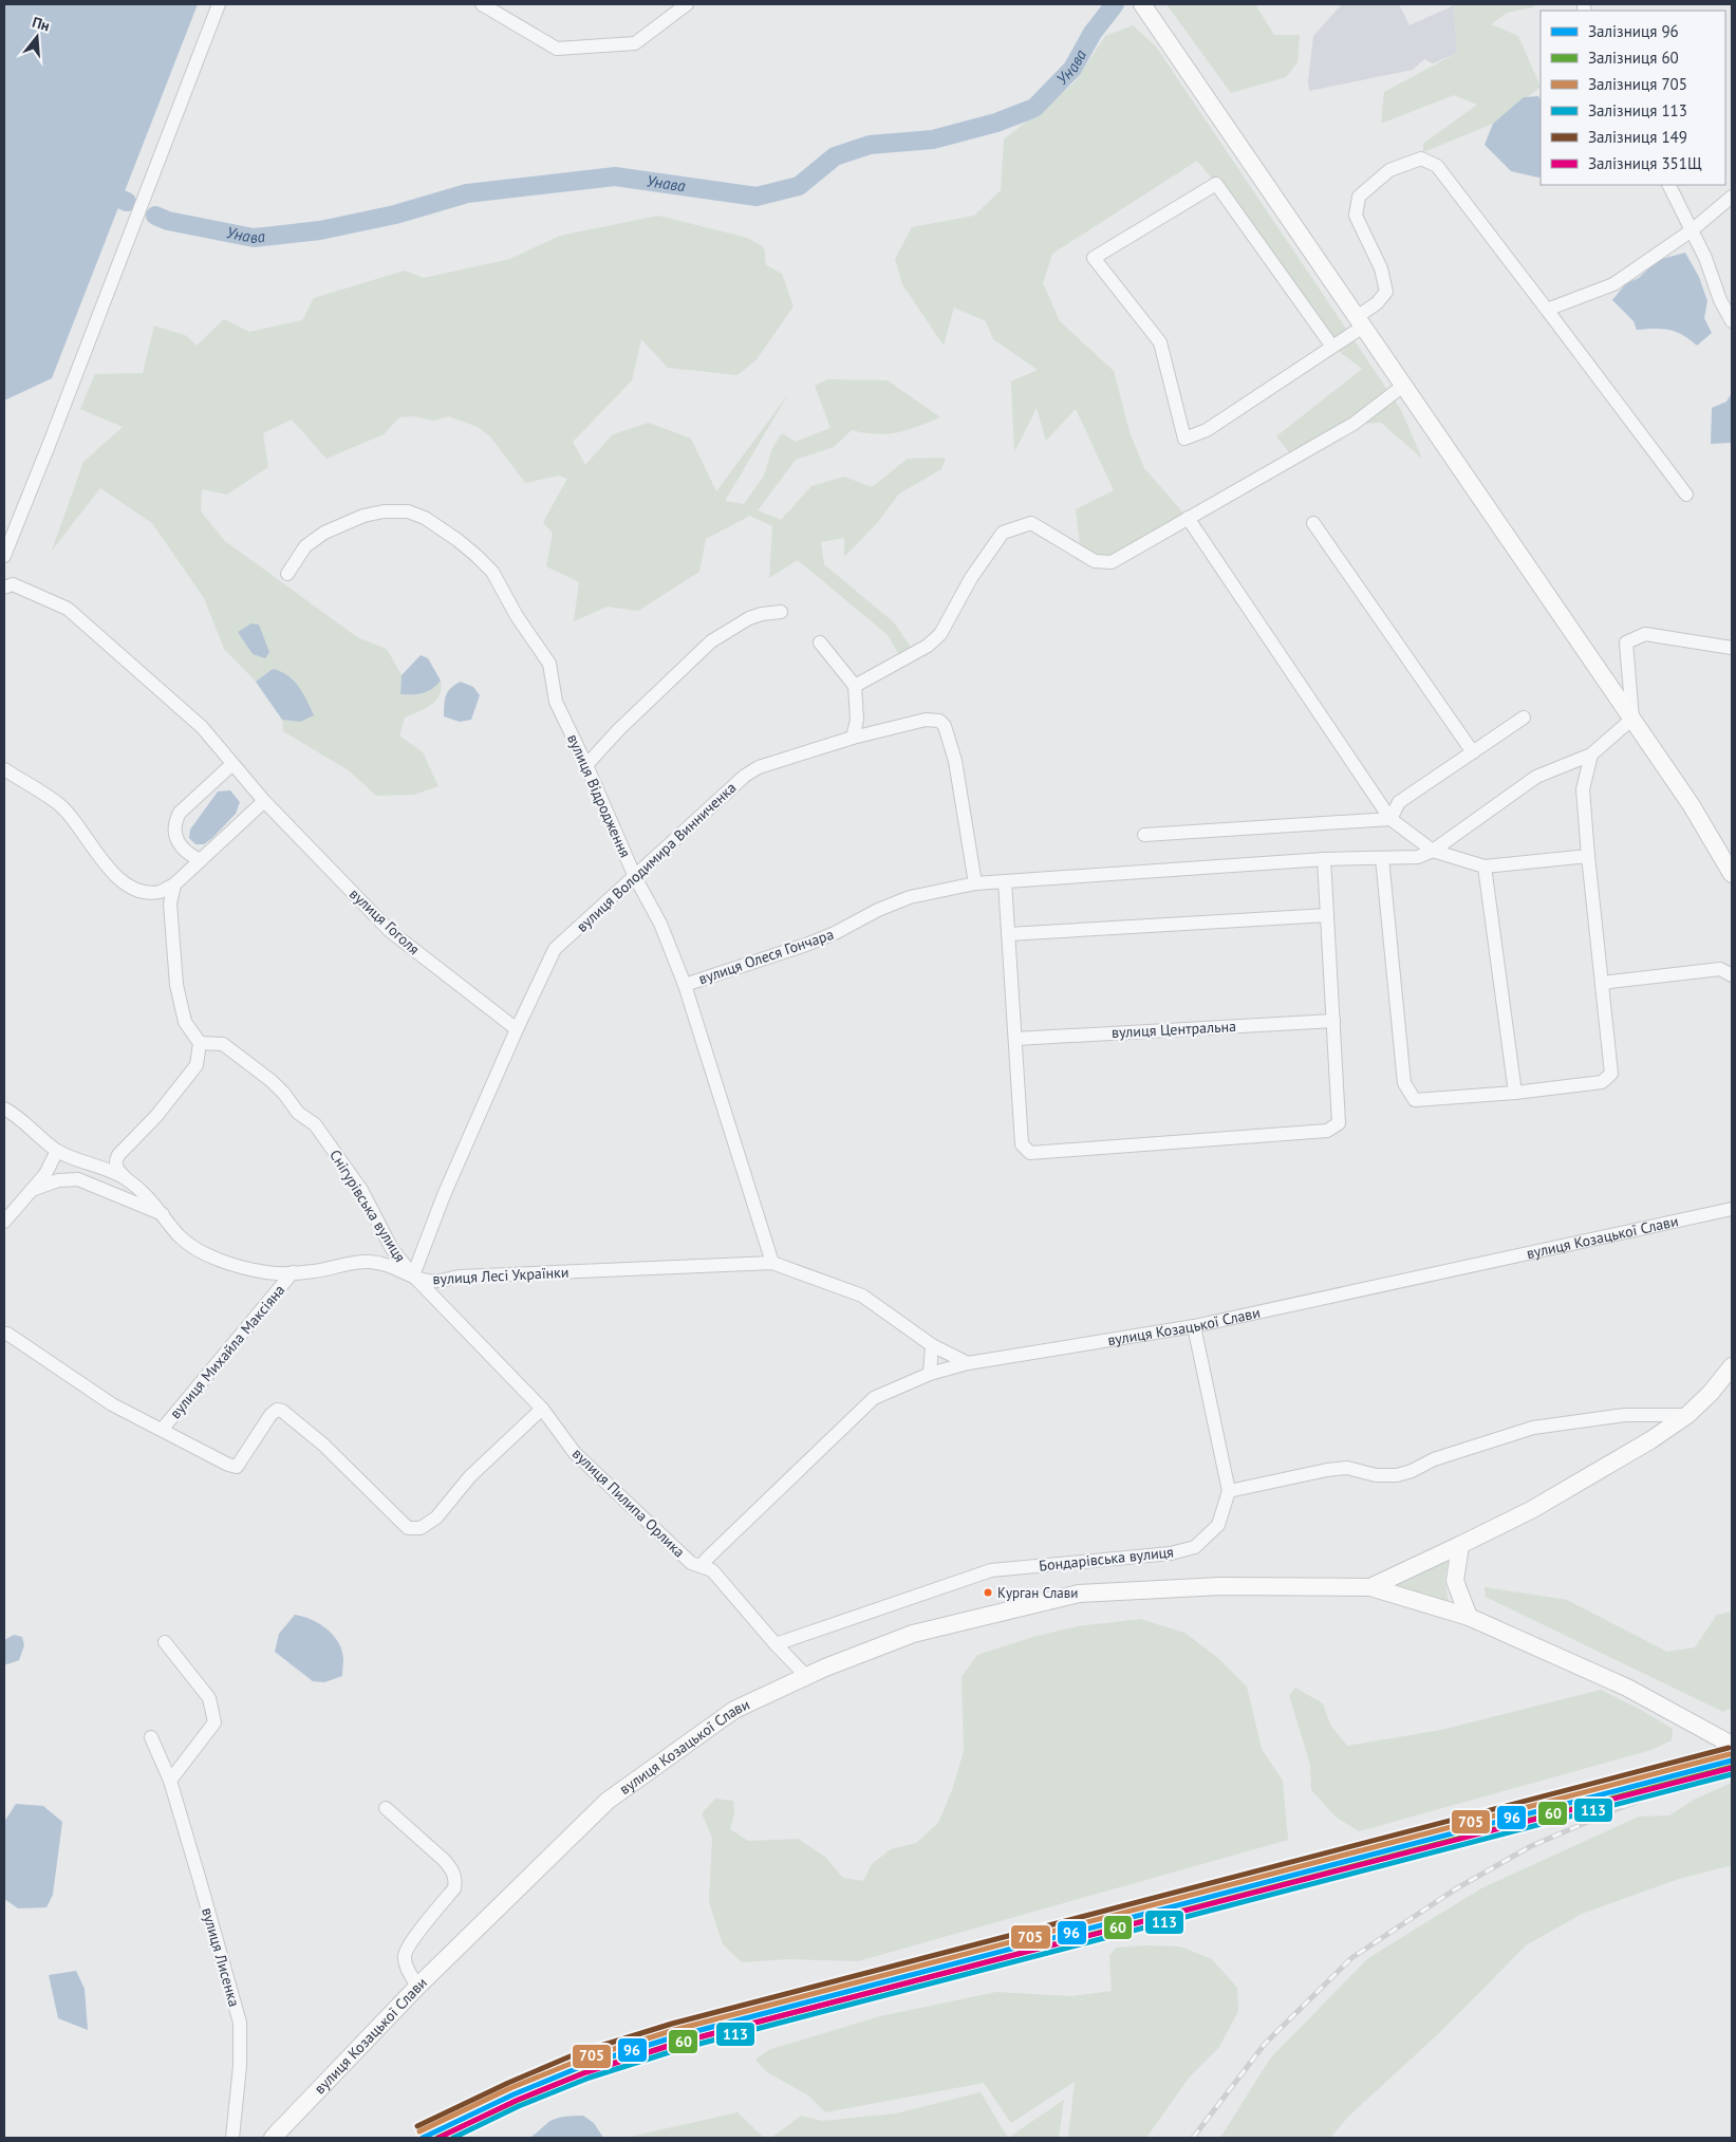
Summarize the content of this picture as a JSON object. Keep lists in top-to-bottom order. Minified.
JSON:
{"streets":{"main road":["вулиця Козацької Слави"],"street":["вулиця Відродження","вулиця Володимира Винниченка","вулиця Гоголя","вулиця Олеся Гончара","вулиця Центральна","Снігурівська вулиця","вулиця Лесі Українки","вулиця Михайла Максіяна","вулиця Пилипа Орлика","Бондарівська вулиця","вулиця Лисенка"]},"crossings":[["вулиця Відродження","вулиця Володимира Винниченка"],["вулиця Відродження","вулиця Олеся Гончара"],["вулиця Відродження","вулиця Лесі Українки"],["вулиця Володимира Винниченка","вулиця Гоголя"],["вулиця Володимира Винниченка","вулиця Олеся Гончара"],["вулиця Володимира Винниченка","Снігурівська вулиця"],["вулиця Володимира Винниченка","вулиця Лесі Українки"],["вулиця Володимира Винниченка","вулиця Пилипа Орлика"],["Снігурівська вулиця","вулиця Лесі Українки"],["Снігурівська вулиця","вулиця Пилипа Орлика"],["вулиця Козацької Слави","вулиця Лесі Українки"],["вулиця Козацької Слави","вулиця Пилипа Орлика"],["вулиця Лесі Українки","вулиця Михайла Максіяна"],["вулиця Лесі Українки","вулиця Пилипа Орлика"],["вулиця Михайла Максіяна","вулиця Пилипа Орлика"],["вулиця Пилипа Орлика","Бондарівська вулиця"]],"water":["Унава"],"places":["Курган Слави"],"lines":["rail line 149","rail line 705","rail line 96","rail line 60","rail line 351Щ","rail line 113"],"legend":["Залізниця 96","Залізниця 60","Залізниця 705","Залізниця 113","Залізниця 149","Залізниця 351Щ"],"north":"top"}
